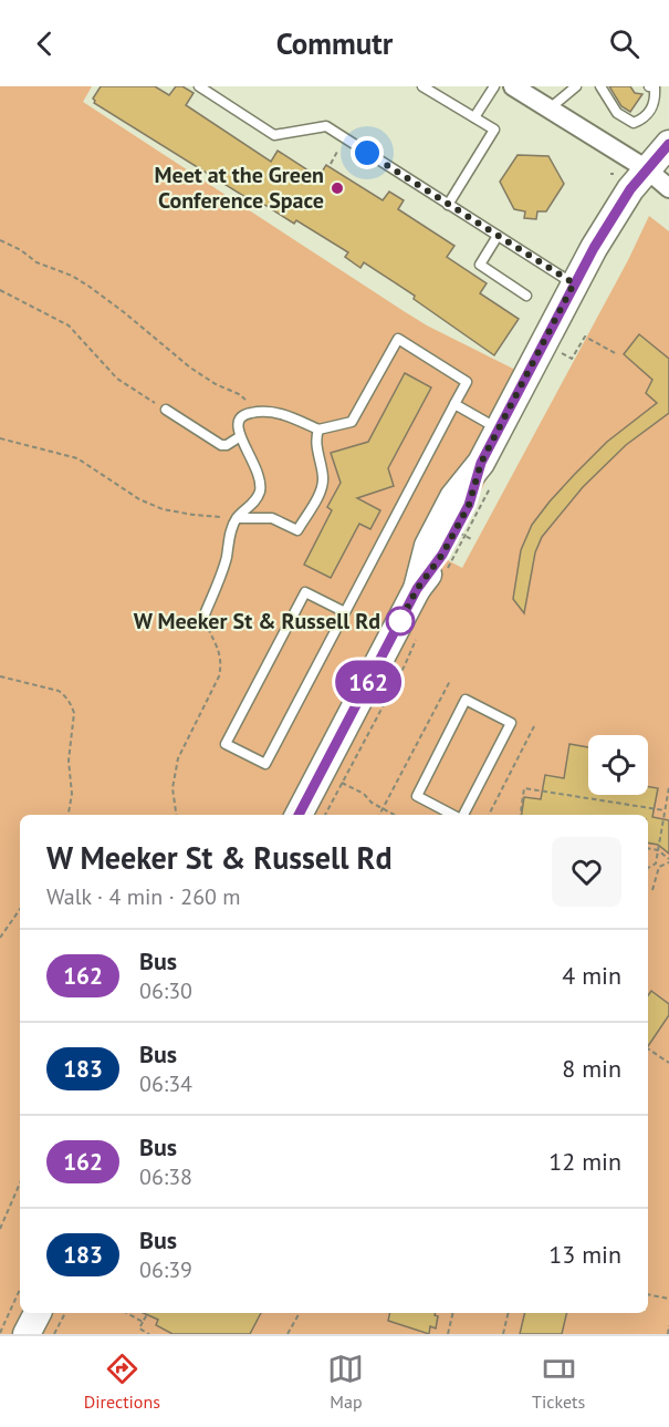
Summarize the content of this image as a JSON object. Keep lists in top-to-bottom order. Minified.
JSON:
{"places":["Meet at the Green Conference Space","W Meeker St & Russell Rd"],"lines":["bus line 162"],"page":{"header":"Commutr","on_map":"162","heading":["W Meeker St & Russell Rd","Walk · 4 min · 260 m"],"list":[{"mark":"162","name":"Bus","note":"06:30","value":"4 min"},{"mark":"183","name":"Bus","note":"06:34","value":"8 min"},{"mark":"162","name":"Bus","note":"06:38","value":"12 min"},{"mark":"183","name":"Bus","note":"06:39","value":"13 min"}],"tabs":["Directions","Map","Tickets"]}}
